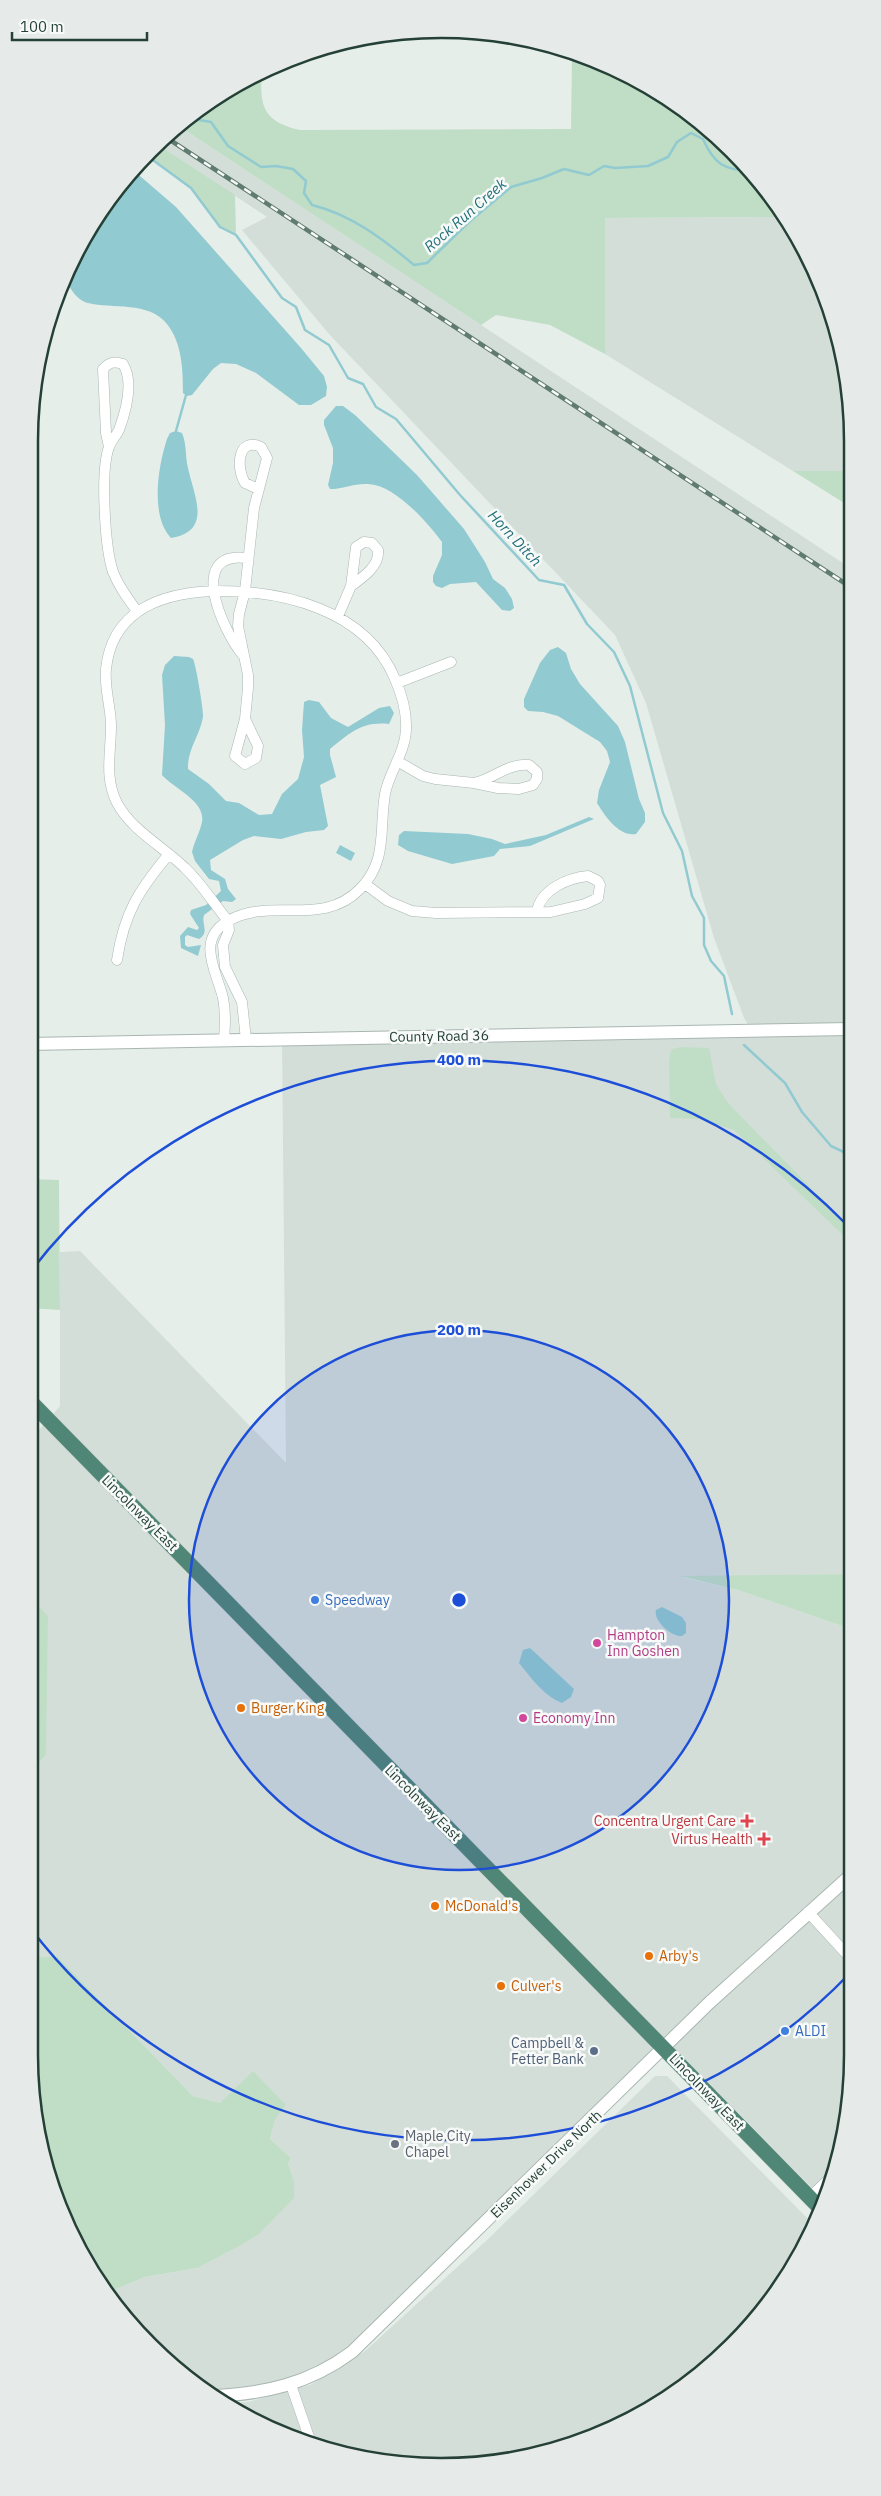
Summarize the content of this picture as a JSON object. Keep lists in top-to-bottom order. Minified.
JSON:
{"streets":{"highway":["Lincolnway East"],"street":["County Road 36","Eisenhower Drive North"]},"crossings":[["Lincolnway East","Eisenhower Drive North"]],"water":["Rock Run Creek","Horn Ditch"],"places":{"other":["Speedway","Hampton Inn Goshen","Burger King","Economy Inn","McDonald's","Arby's","Culver's","ALDI","Campbell & Fetter Bank","Maple City Chapel"],"health":["Concentra Urgent Care","Virtus Health"]},"scale_bar":"100 m","rings":["400 m","200 m"]}
